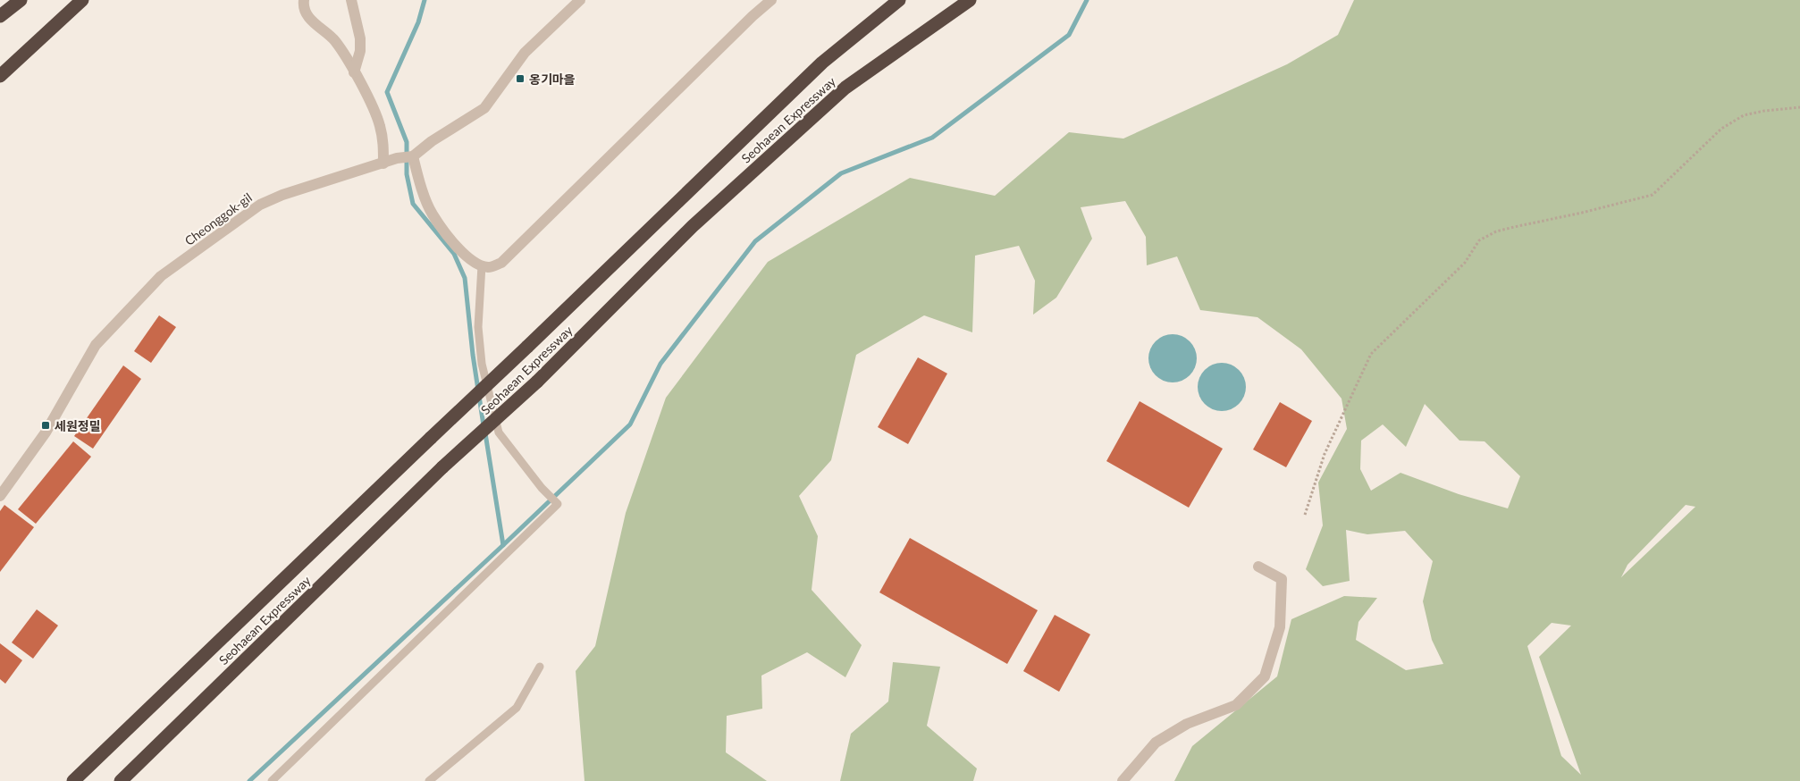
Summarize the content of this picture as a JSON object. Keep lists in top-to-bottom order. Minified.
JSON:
{"streets":{"highway":["Seohaean Expressway"],"street":["Cheonggok-gil"]},"places":{"transit":["옹기마을","세원정밀"]}}
